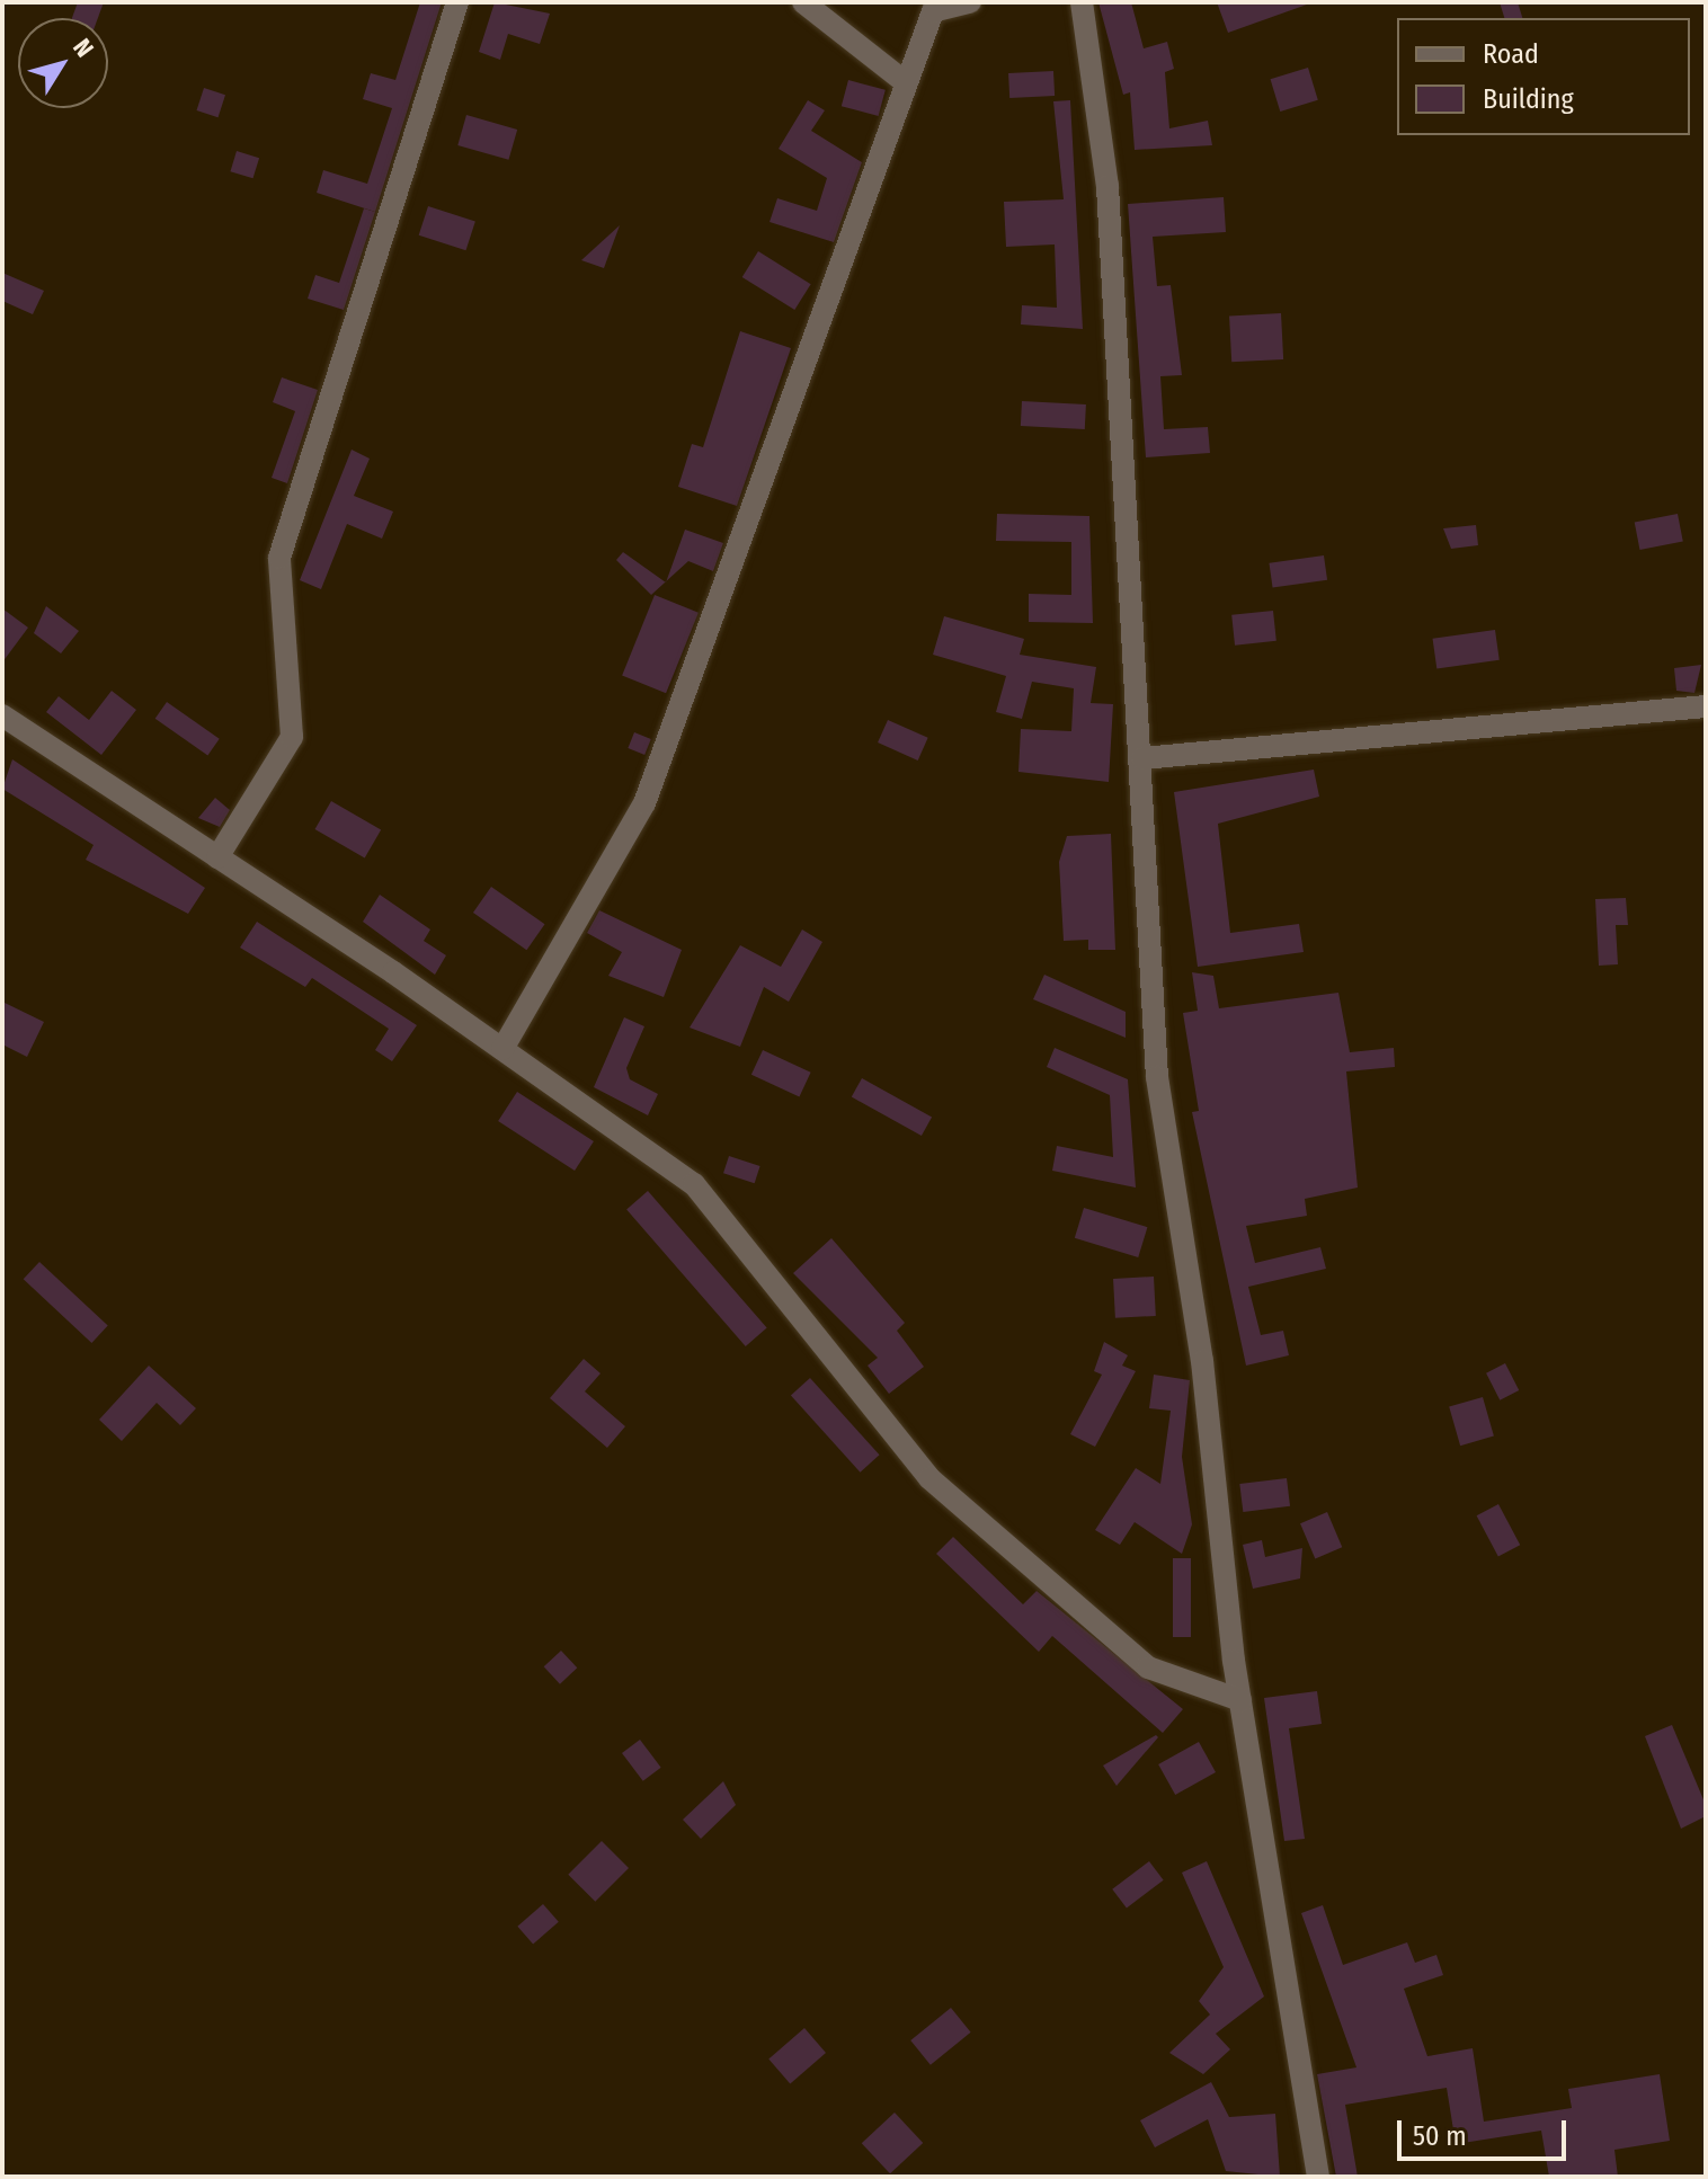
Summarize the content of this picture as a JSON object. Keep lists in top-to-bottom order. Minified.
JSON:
{"legend":["Road","Building"],"scale_bar":"50 m","north":"top right"}
